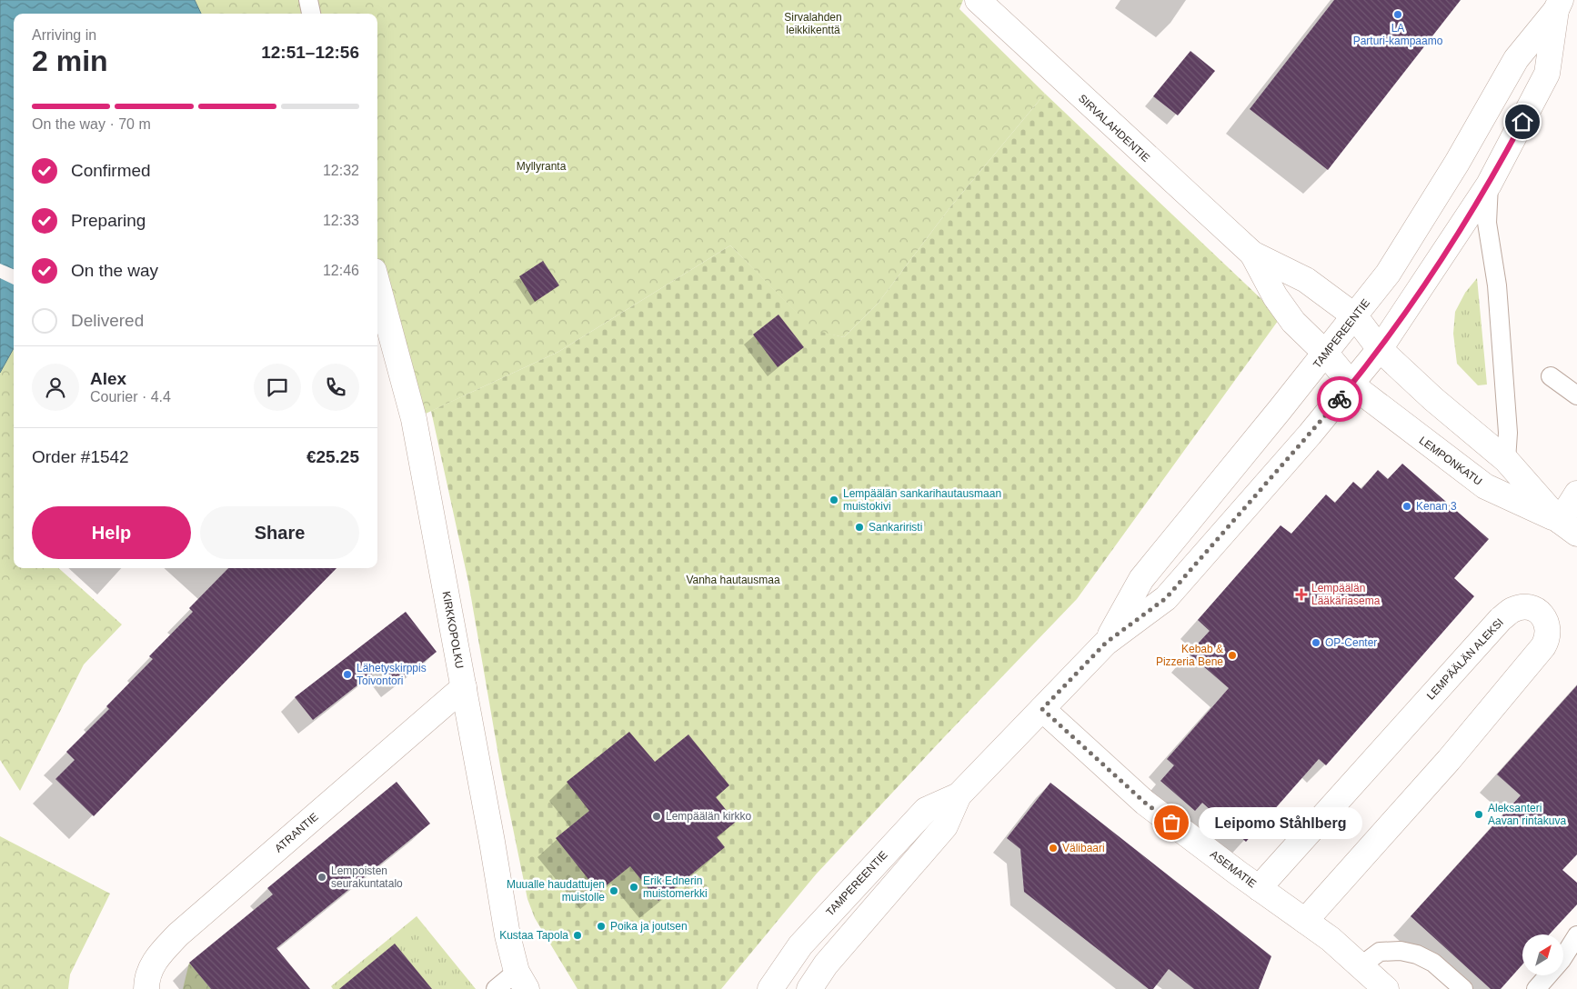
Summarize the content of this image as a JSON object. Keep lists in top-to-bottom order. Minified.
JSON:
{"streets":{"street":["SIRVALAHDENTIE","TAMPEREENTIE","LEMPONKATU","KIRKKOPOLKU","LEMPÄÄLÄN ALEKSI","ATRANTIE","ASEMATIE"]},"crossings":[["SIRVALAHDENTIE","TAMPEREENTIE"],["SIRVALAHDENTIE","LEMPONKATU"],["TAMPEREENTIE","LEMPONKATU"],["TAMPEREENTIE","ASEMATIE"],["KIRKKOPOLKU","ATRANTIE"],["LEMPÄÄLÄN ALEKSI","ASEMATIE"]],"parks":["Sirvalahden leikkikenttä","Myllyranta","Vanha hautausmaa"],"places":{"other":["LA Parturi-kampaamo","Lempäälän sankarihautausmaan muistokivi","Kenan 3","Sankariristi","OP-Center","Kebab & Pizzeria Bene","Lähetyskirppis Toivontori","Aleksanteri Aavan rintakuva","Lempäälän kirkko","Leipomo Ståhlberg","Välibaari","Lempoisten seurakuntatalo","Erik Ednerin muistomerkki","Muualle haudattujen muistolle","Poika ja joutsen","Kustaa Tapola"],"health":["Lempäälän Lääkäriasema"]},"north":"top right","page":{"heading":["2 min","Arriving in","12:51–12:56"],"panel":["Alex","Courier · 4.4","Order #1542","€25.25"],"bar":"On the way · 70 m","list":[["Confirmed","12:32"],["Preparing","12:33"],["On the way","12:46"],"Delivered"],"buttons":["Help","Share"],"bubble":"Leipomo Ståhlberg"}}
